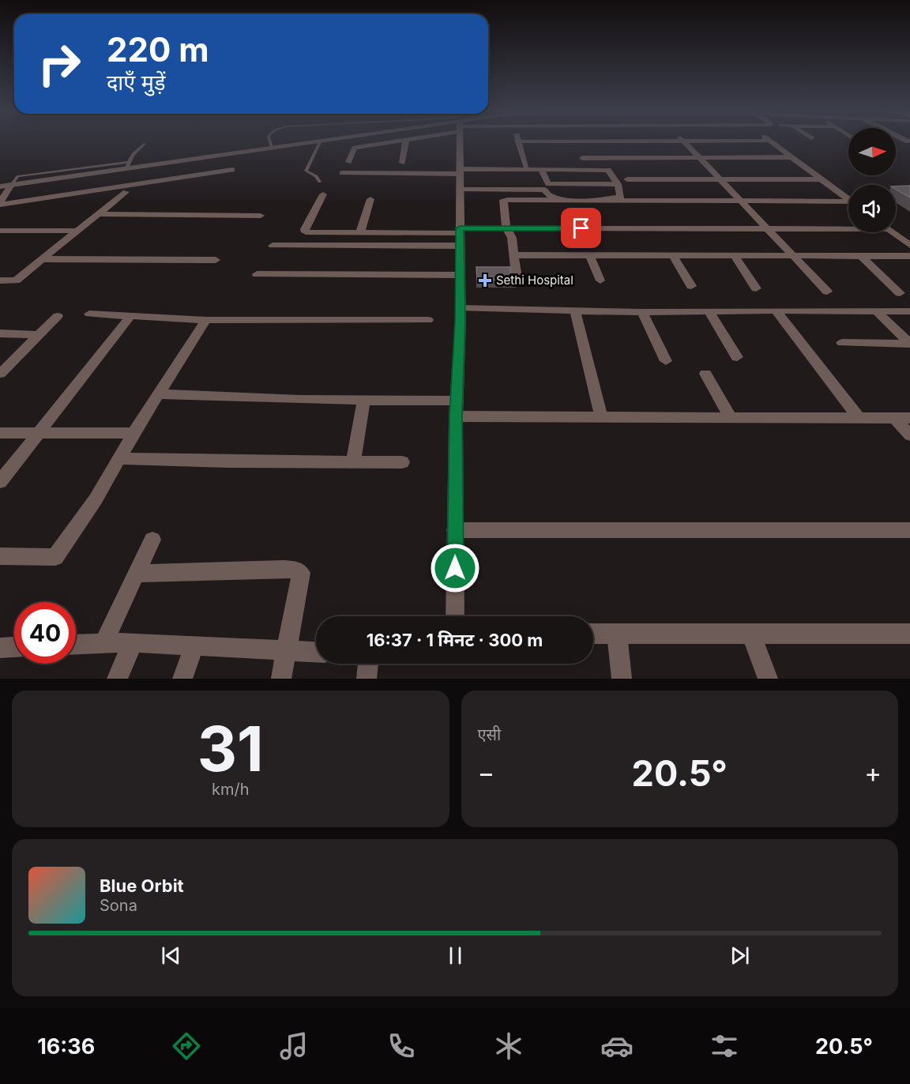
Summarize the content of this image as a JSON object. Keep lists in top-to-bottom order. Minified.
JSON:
{"places":{"health":["Sethi Hospital"]},"north":"right","page":{"turn":["220 m","दाएँ मुड़ें"],"limit":"40","trip":"16:37 · 1 मिनट · 300 m","tile":[["31","km/h"],"एसी"],"heat":["−","20.5°","+"],"song":["Blue Orbit","Sona"],"tabs":["16:36","20.5°"]}}
